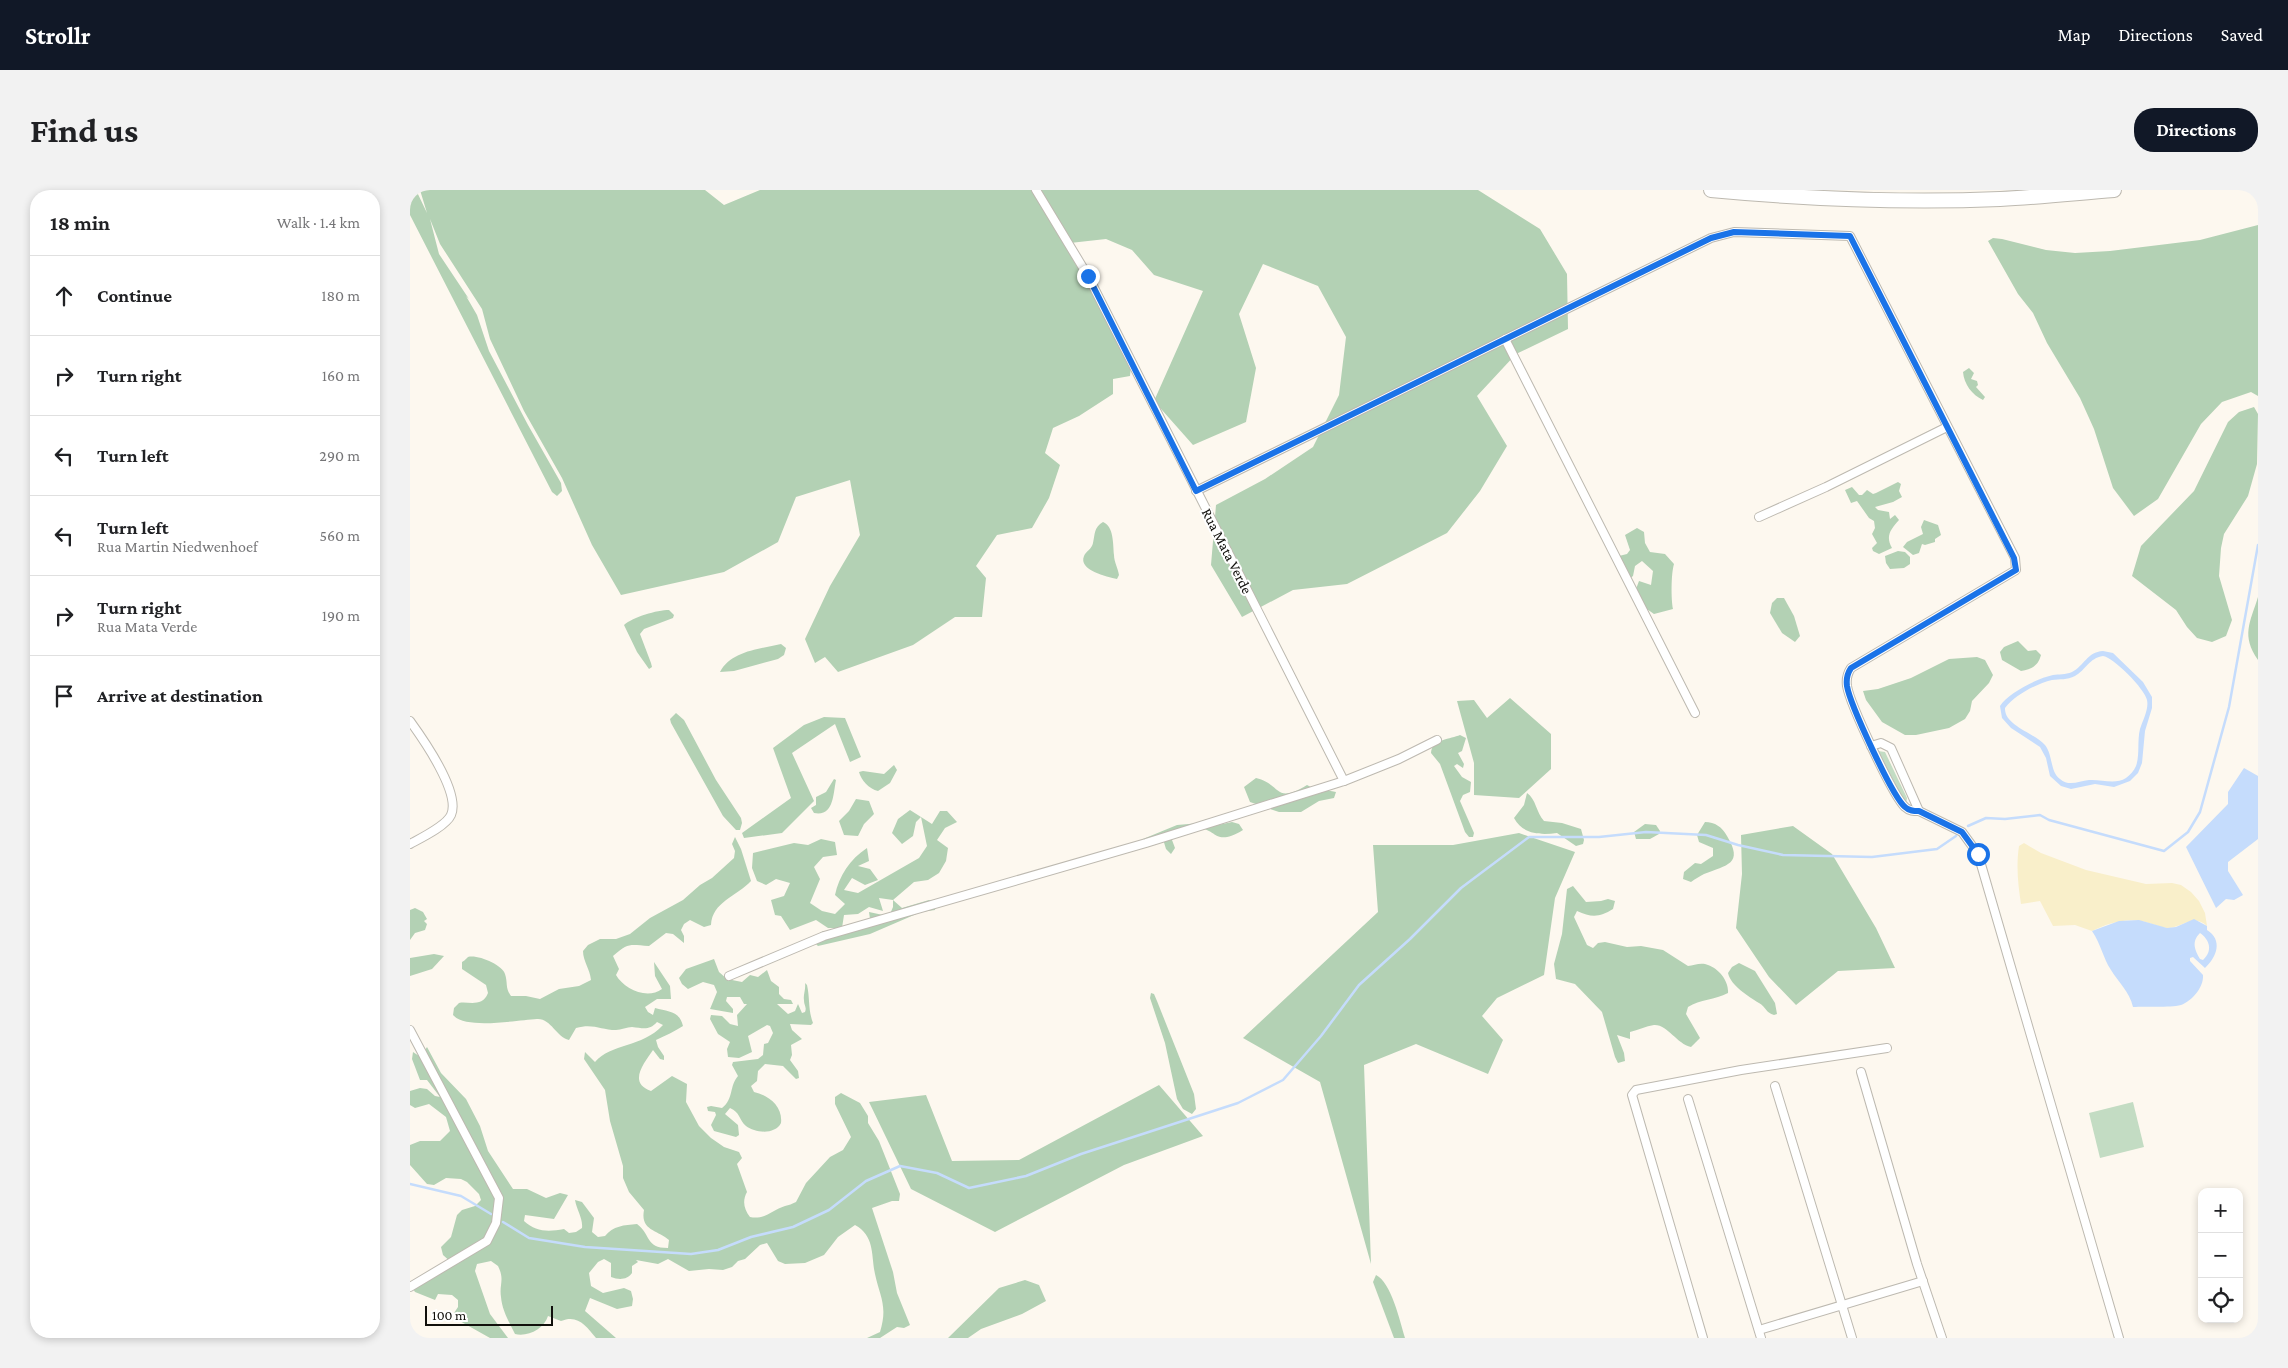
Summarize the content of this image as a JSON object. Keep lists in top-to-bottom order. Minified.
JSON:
{"streets":{"street":["Rua Mata Verde"]},"scale_bar":"100 m","page":{"header":"Strollr","nav":["Map","Directions","Saved"],"buttons":"Directions","title":"Find us","heading":["18 min","Walk · 1.4 km"],"list":[["Continue","180 m"],["Turn right","160 m"],["Turn left","290 m"],["Turn left","Rua Martin Niedwenhoef","560 m"],["Turn right","Rua Mata Verde","190 m"],"Arrive at destination"],"map_buttons":["+","−"],"scale":"100 m"}}
